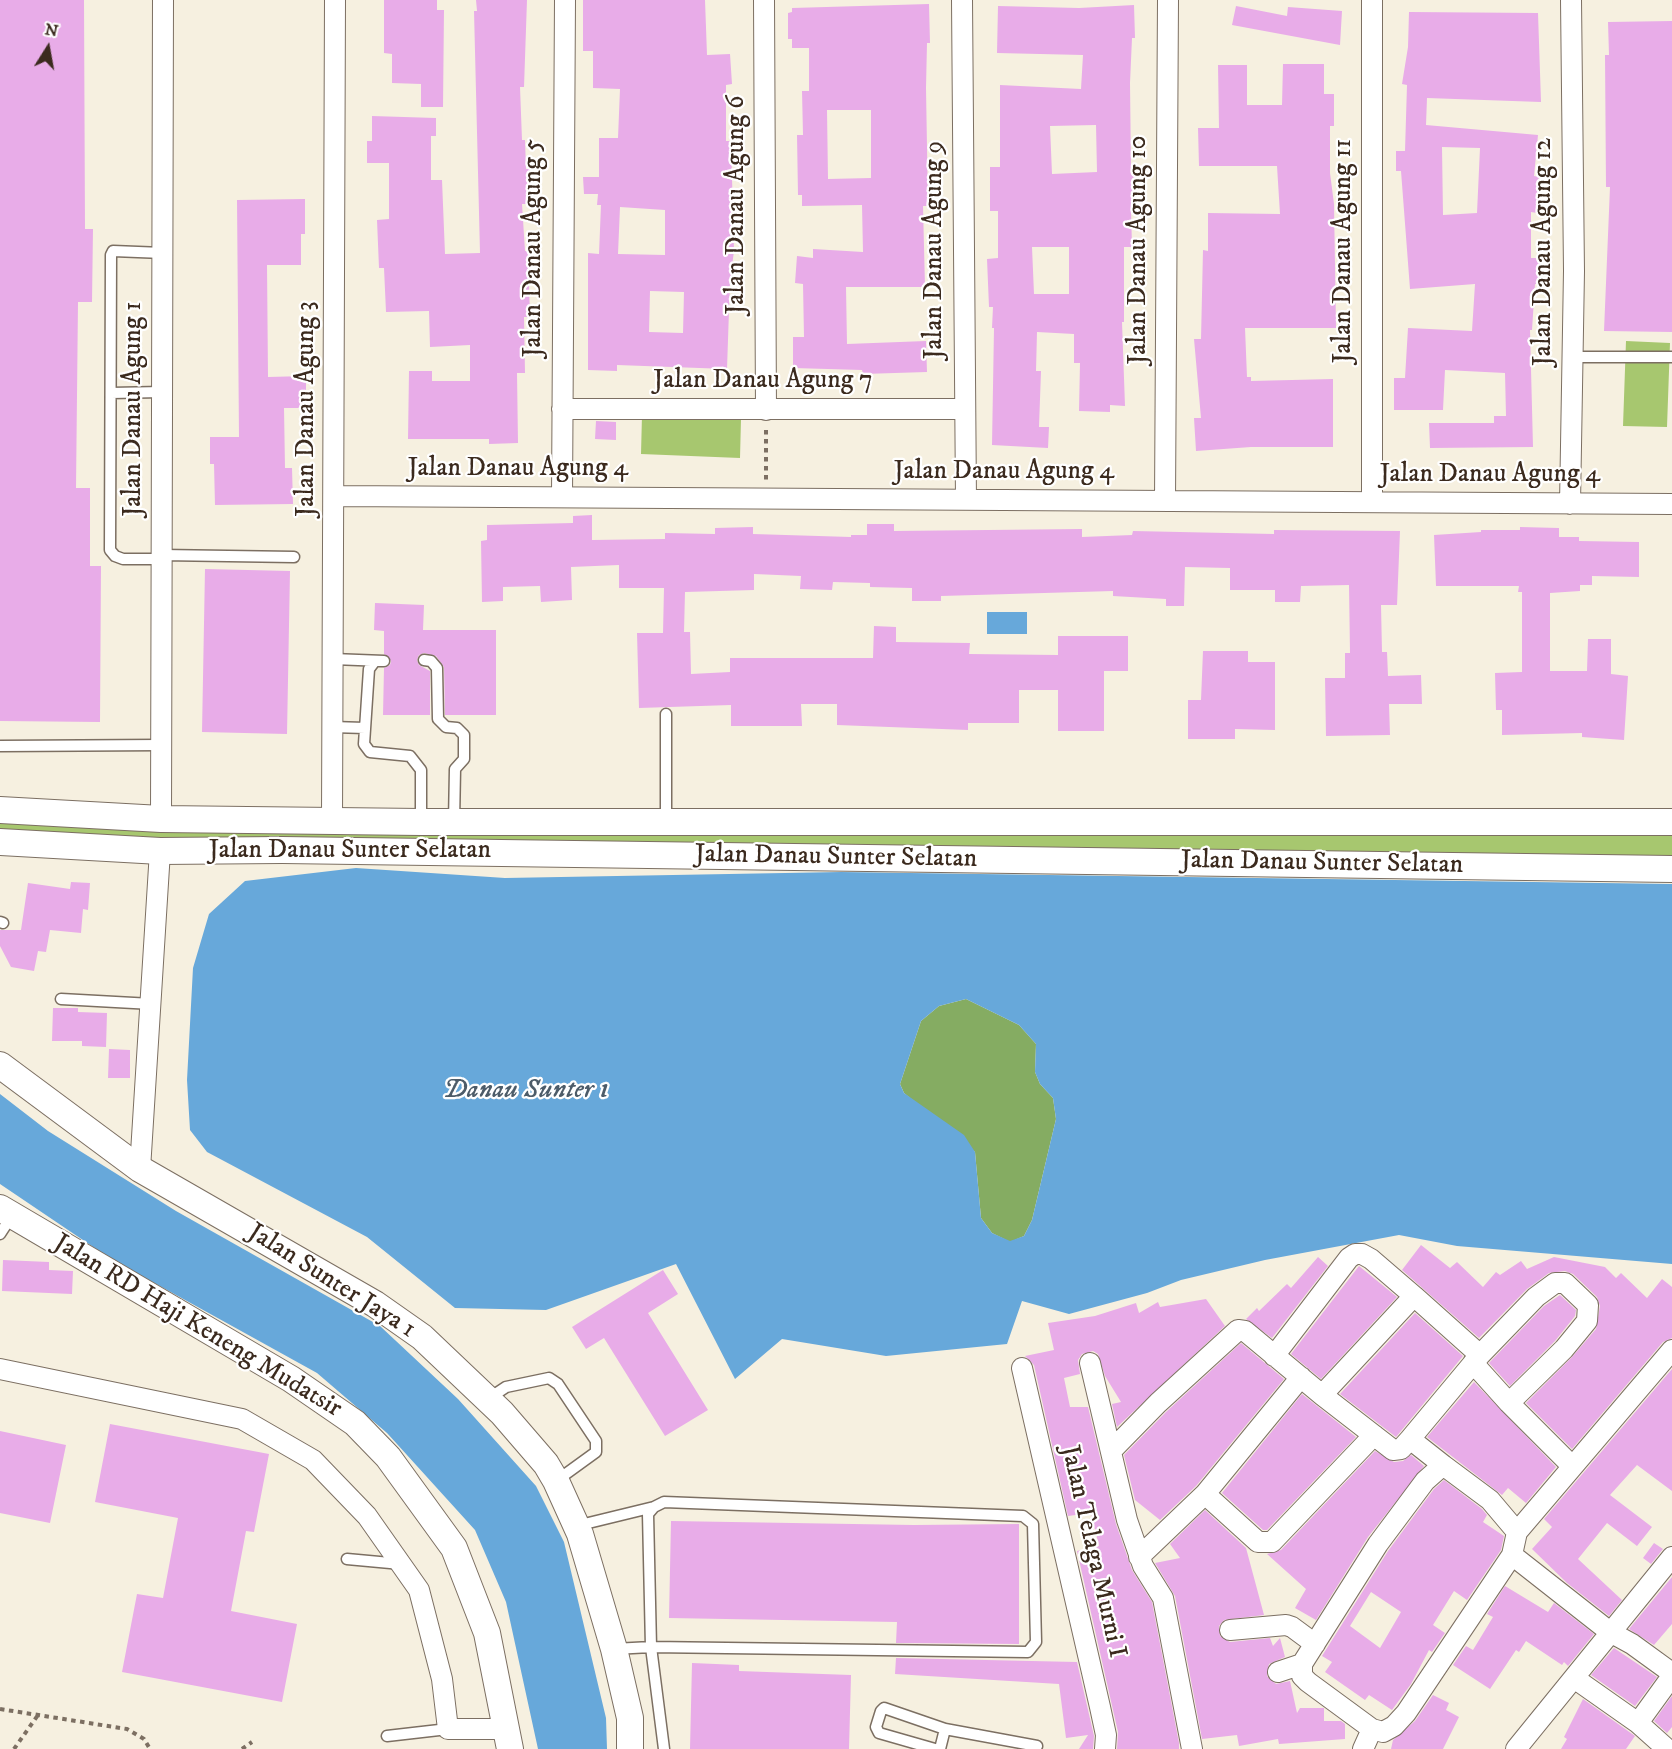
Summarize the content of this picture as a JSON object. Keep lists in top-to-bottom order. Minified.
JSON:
{"streets":{"street":["Jalan Danau Agung 6","Jalan Danau Agung 5","Jalan Danau Agung 9","Jalan Danau Agung 10","Jalan Danau Agung 11","Jalan Danau Agung 12","Jalan Danau Agung 7","Jalan Danau Agung 1","Jalan Danau Agung 3","Jalan Danau Agung 4","Jalan Danau Sunter Selatan","Jalan Sunter Jaya 1","Jalan RD Haji Keneng Mudatsir","Jalan Telaga Murni I"]},"crossings":[["Jalan Danau Agung 6","Jalan Danau Agung 7"],["Jalan Danau Agung 5","Jalan Danau Agung 7"],["Jalan Danau Agung 5","Jalan Danau Agung 4"],["Jalan Danau Agung 9","Jalan Danau Agung 7"],["Jalan Danau Agung 9","Jalan Danau Agung 4"],["Jalan Danau Agung 10","Jalan Danau Agung 4"],["Jalan Danau Agung 11","Jalan Danau Agung 4"],["Jalan Danau Agung 12","Jalan Danau Agung 4"],["Jalan Danau Agung 1","Jalan Danau Sunter Selatan"],["Jalan Danau Agung 3","Jalan Danau Agung 4"],["Jalan Danau Agung 3","Jalan Danau Sunter Selatan"]],"water":["Danau Sunter 1"],"north":"top"}
